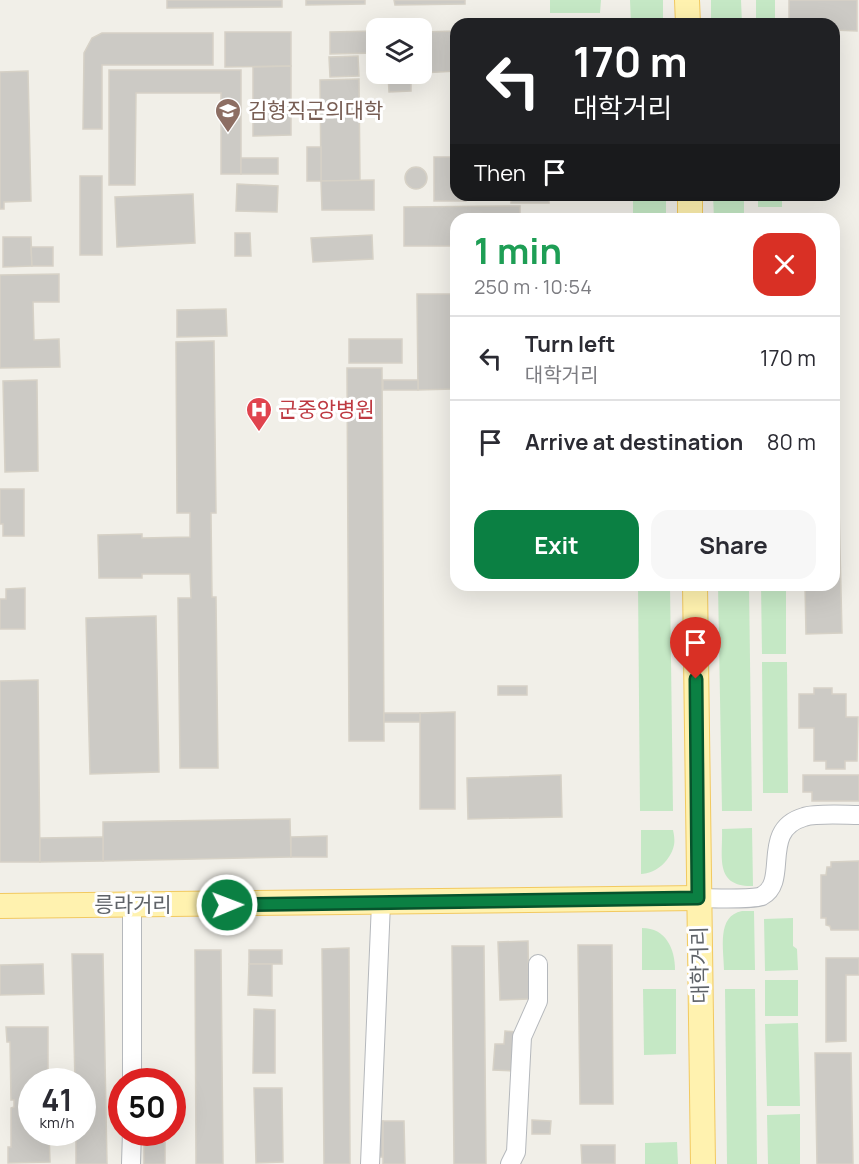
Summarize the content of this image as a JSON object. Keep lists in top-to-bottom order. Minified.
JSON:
{"streets":{"main road":["릉라거리","대학거리"]},"crossings":[["릉라거리","대학거리"]],"places":{"school or university":["김형직군의대학"],"hospital":["군중앙병원"]},"page":{"turn":["170 m","대학거리"],"then":"Then","heading":["1 min","250 m · 10:54"],"list":[{"name":"Turn left","note":"대학거리","value":"170 m"},{"name":"Arrive at destination","value":"80 m"}],"buttons":["Exit","Share"],"speed":"41 km/h","limit":"50"}}
